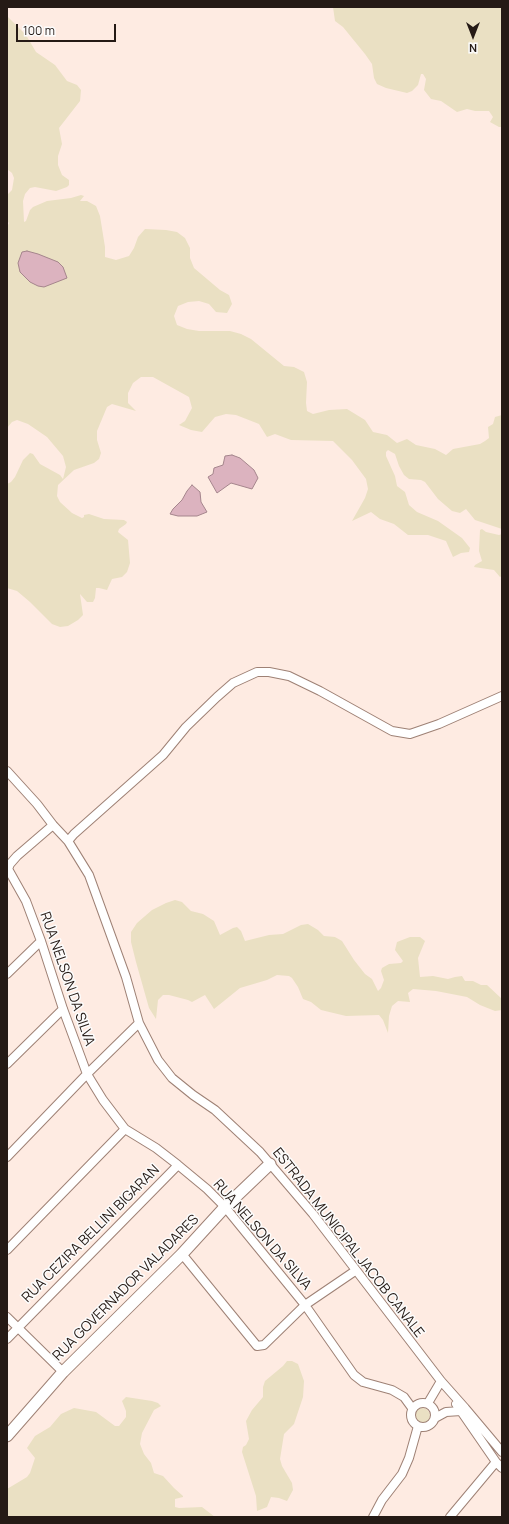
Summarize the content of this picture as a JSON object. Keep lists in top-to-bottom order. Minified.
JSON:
{"streets":{"street":["RUA NELSON DA SILVA","RUA CEZIRA BELLINI BIGARAN","ESTRADA MUNICIPAL JACOB CANALE","RUA GOVERNADOR VALADARES"]},"crossings":[["RUA NELSON DA SILVA","RUA CEZIRA BELLINI BIGARAN"],["RUA NELSON DA SILVA","ESTRADA MUNICIPAL JACOB CANALE"],["RUA NELSON DA SILVA","RUA GOVERNADOR VALADARES"],["ESTRADA MUNICIPAL JACOB CANALE","RUA GOVERNADOR VALADARES"]],"scale_bar":"100 m","north":"bottom"}
